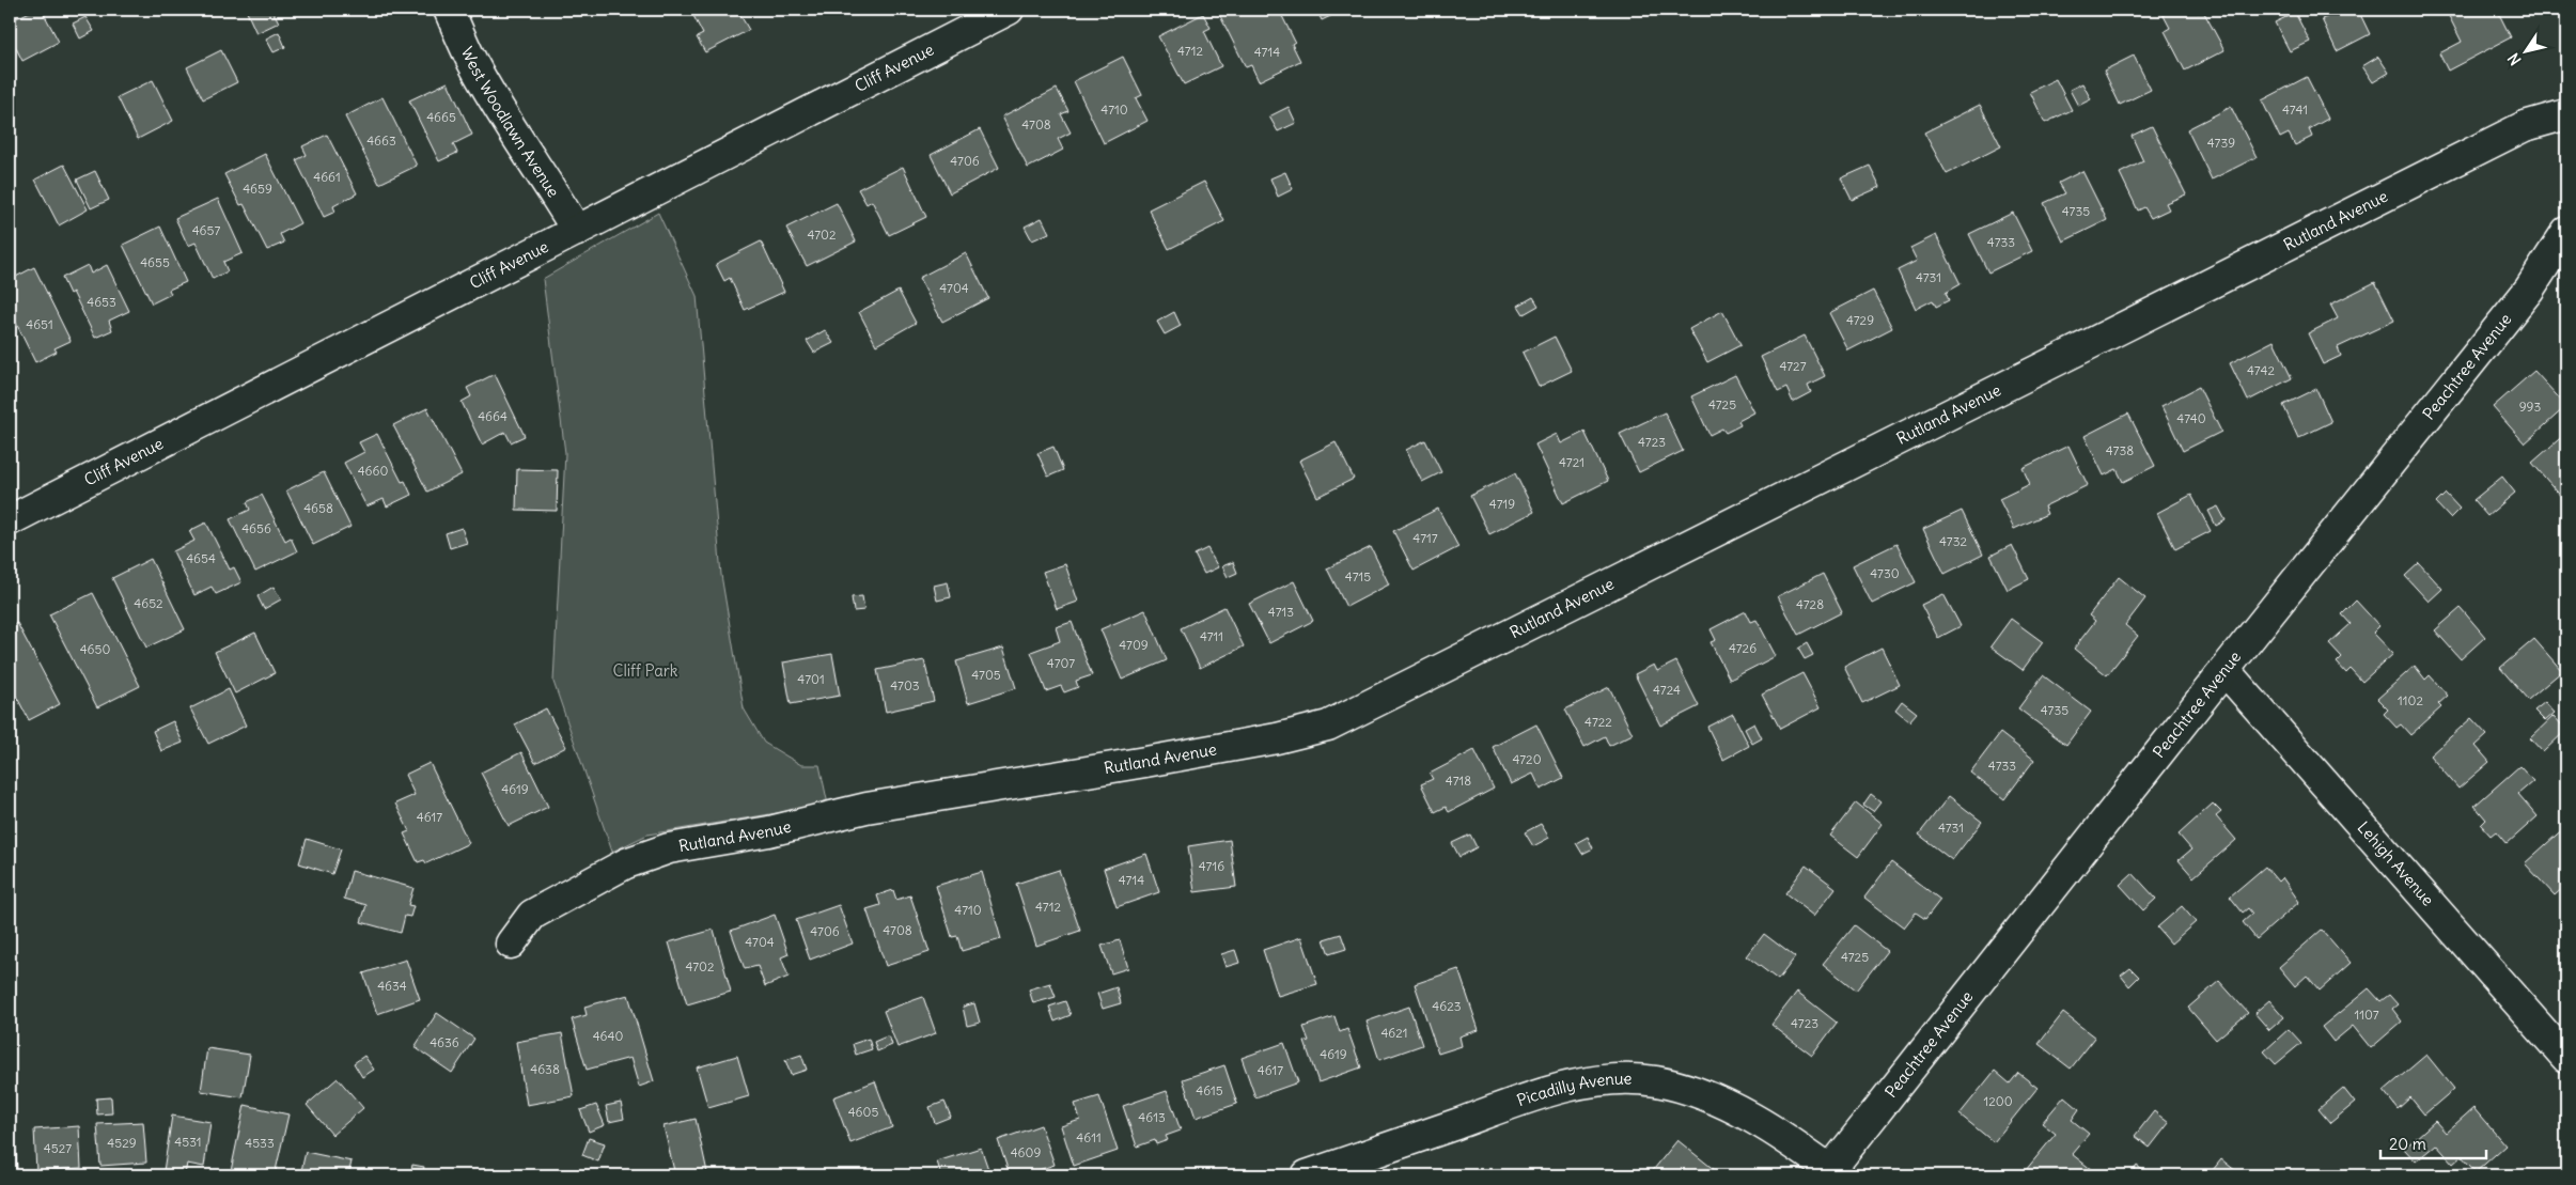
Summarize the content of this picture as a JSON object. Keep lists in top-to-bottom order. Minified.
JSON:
{"streets":{"street":["Cliff Avenue","West Woodlawn Avenue","Rutland Avenue","Peachtree Avenue","Lehigh Avenue","Picadilly Avenue"]},"crossings":[["Cliff Avenue","West Woodlawn Avenue"],["Peachtree Avenue","Lehigh Avenue"],["Peachtree Avenue","Picadilly Avenue"]],"parks":["Cliff Park"],"house_numbers":["4712","4714","4710","4741","4665","4708","4663","4739","4706","4661","4659","4735","4657","4702","4733","4655","4731","4704","4653","4729","4651","4727","4742","4725","993","4664","4740","4723","4738","4721","4660","4719","4658","4656","4717","4732","4654","4730","4715","4652","4728","4713","4711","4709","4726","4650","4707","4705","4701","4703","4724","1102","4735","4722","4720","4733","4718","4619","4617","4731","4716","4714","4712","4710","4708","4706","4704","4725","4702","4634","4623","1107","4723","4621","4640","4636","4619","4638","4617","4615","1200","4605","4613","4611","4531","4529","4533","4527","4609"],"scale_bar":"20 m","north":"bottom left"}
